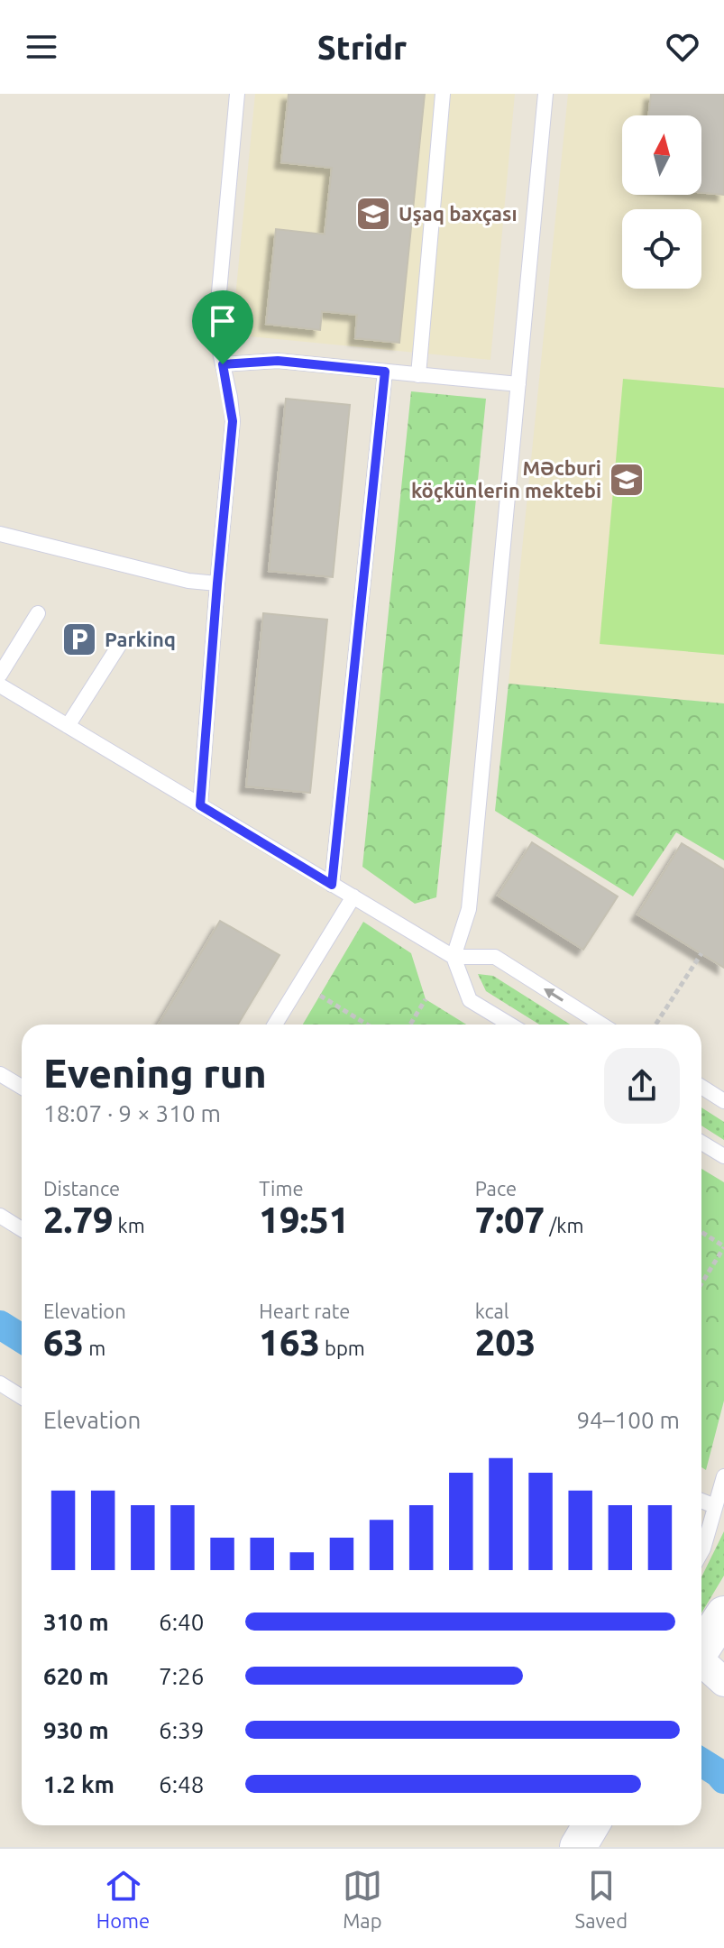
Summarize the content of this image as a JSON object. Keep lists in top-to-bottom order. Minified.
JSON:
{"places":{"school or university":["Uşaq baxçası","Məcburi köçkünlerin mektebi"],"parking":["Parkinq"]},"north":"top","page":{"header":"Stridr","heading":["Evening run","18:07 · 9 × 310 m"],"stats":[["Distance","2.79 km"],["Time","19:51"],["Pace","7:07 /km"],["Elevation","63 m"],["Heart rate","163 bpm"],["kcal","203"]],"chart":["Elevation","94–100 m"],"list":[{"name":"310 m","note":"6:40"},{"name":"620 m","note":"7:26"},{"name":"930 m","note":"6:39"},{"name":"1.2 km","note":"6:48"}],"tabs":["Home","Map","Saved"]}}
